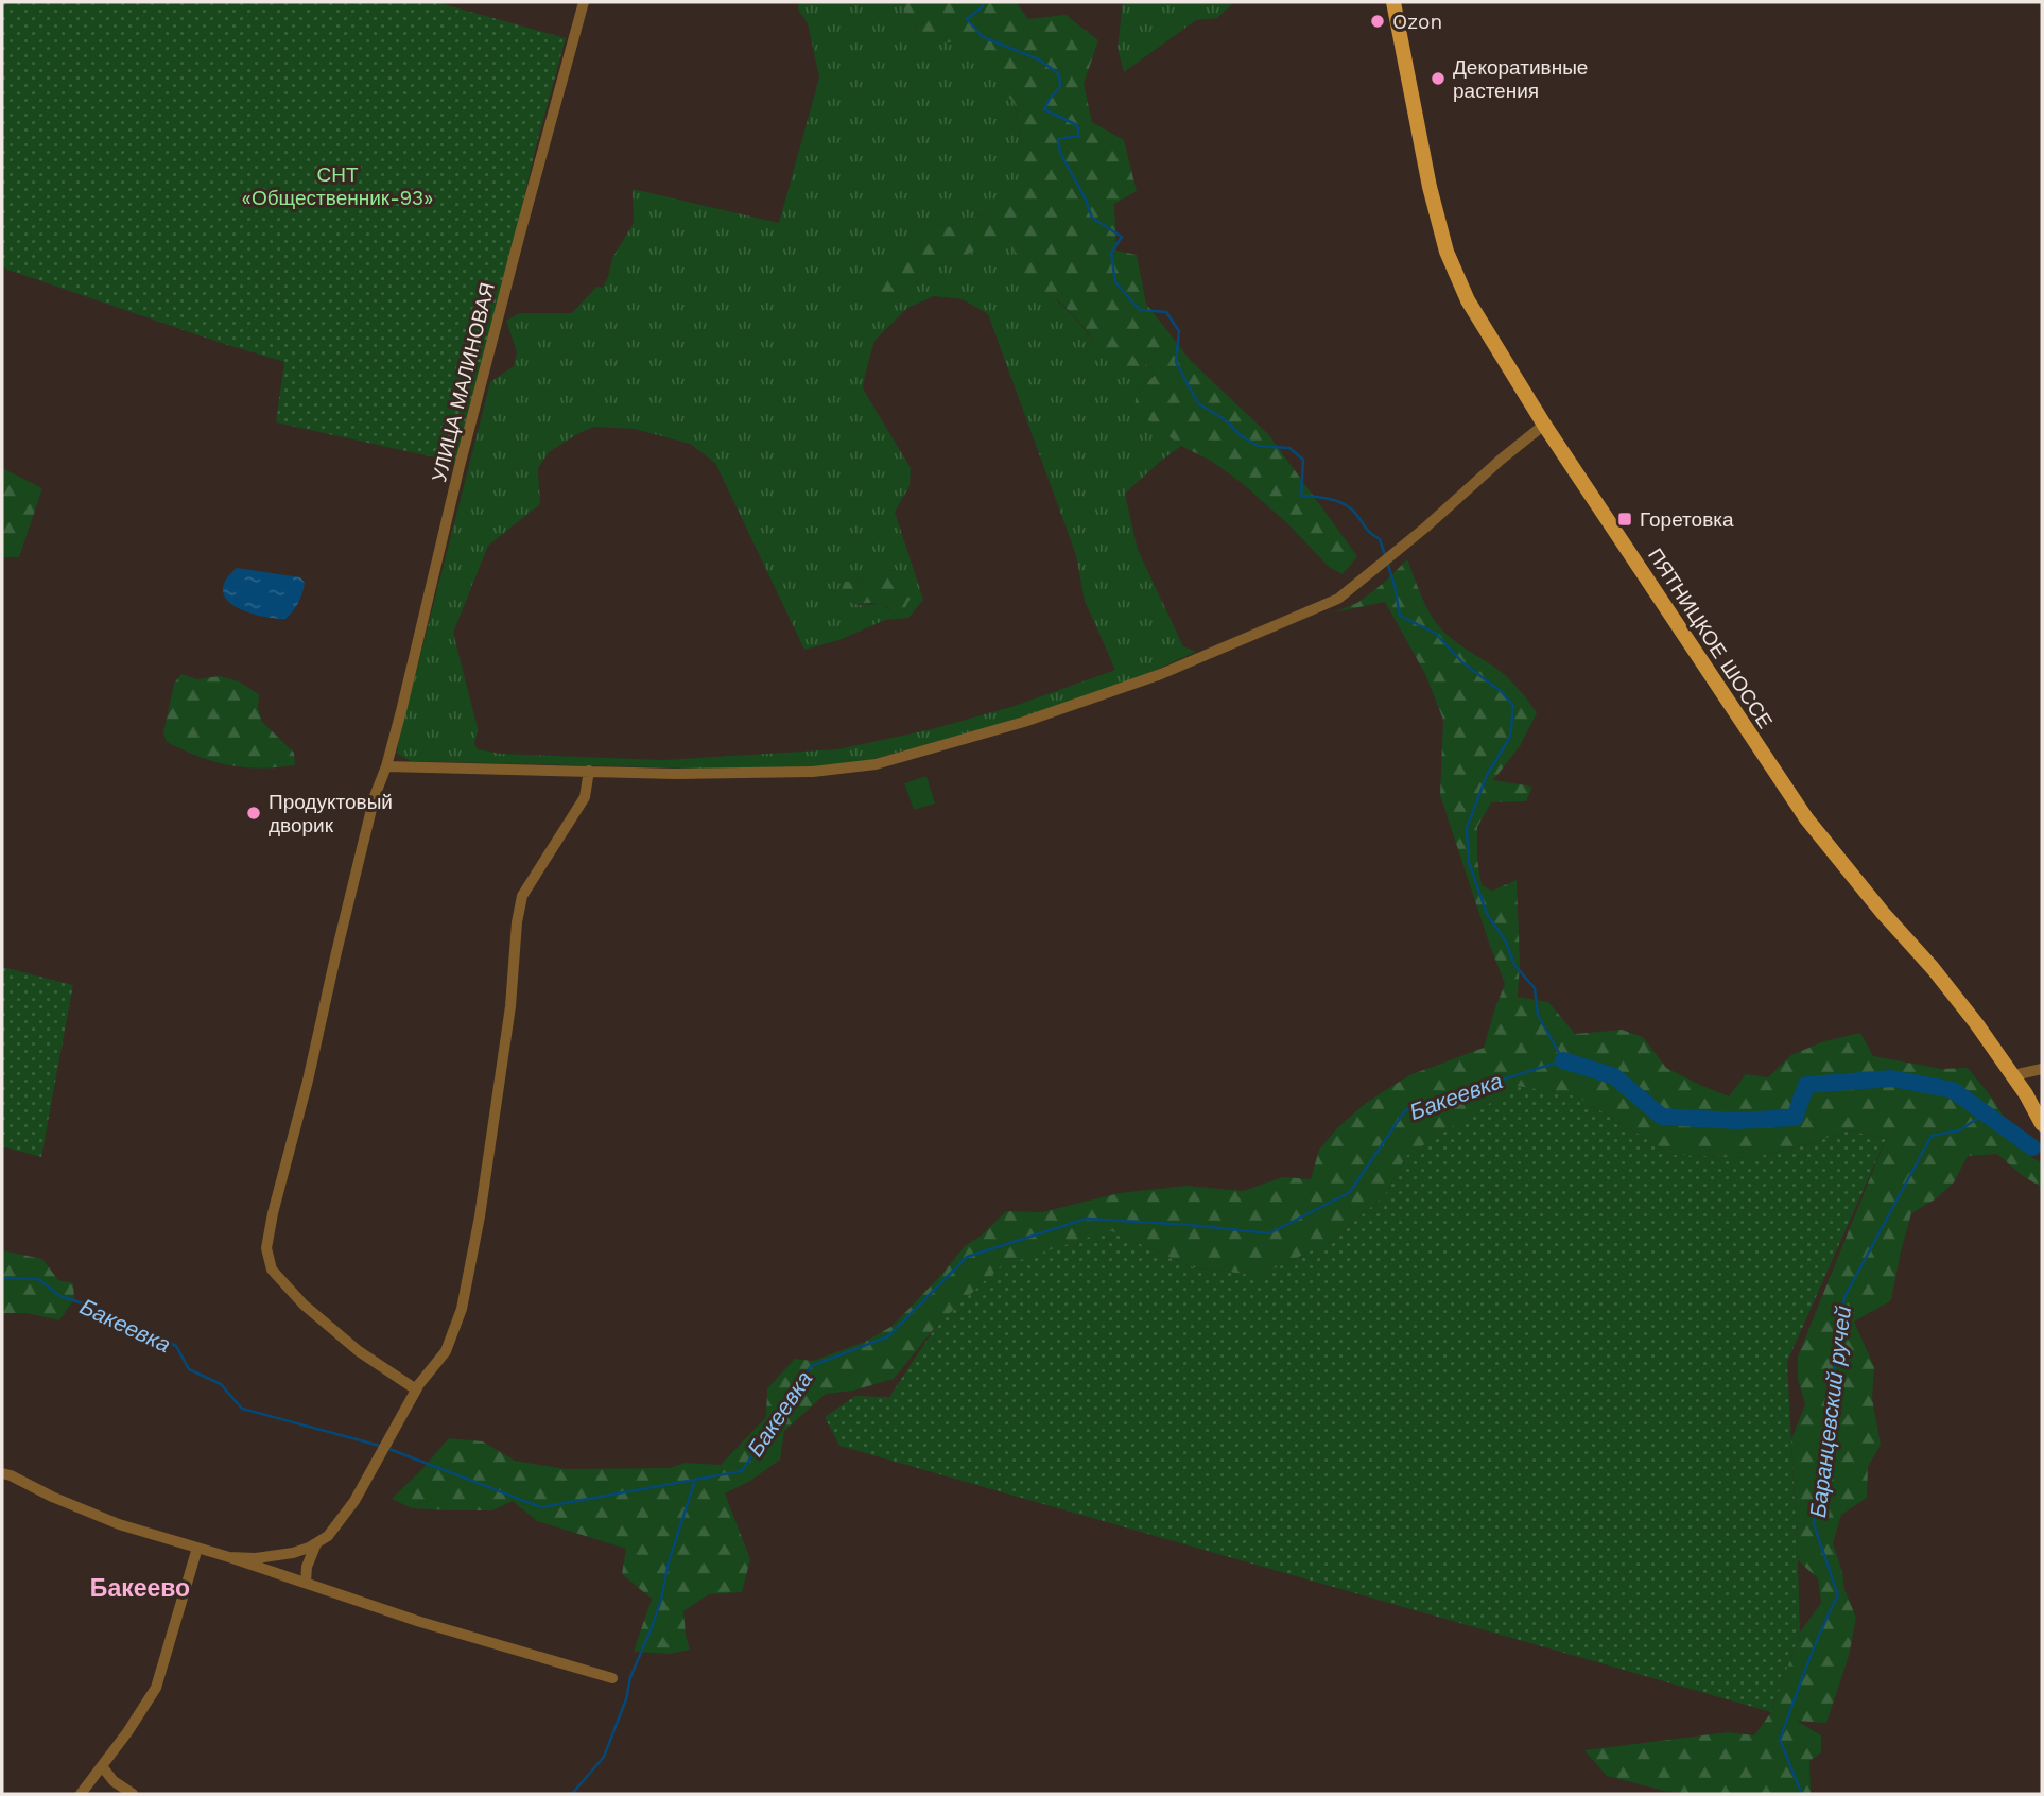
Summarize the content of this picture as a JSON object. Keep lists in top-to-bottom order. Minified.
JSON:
{"streets":{"main road":["ПЯТНИЦКОЕ ШОССЕ"],"street":["УЛИЦА МАЛИНОВАЯ"]},"districts":["Бакеево"],"water":["Бакеевка","Баранцевский ручей"],"parks":["СНТ «Общественник-93»"],"places":{"other":["Ozon","Декоративные растения","Продуктовый дворик"],"transit":["Горетовка"]}}
